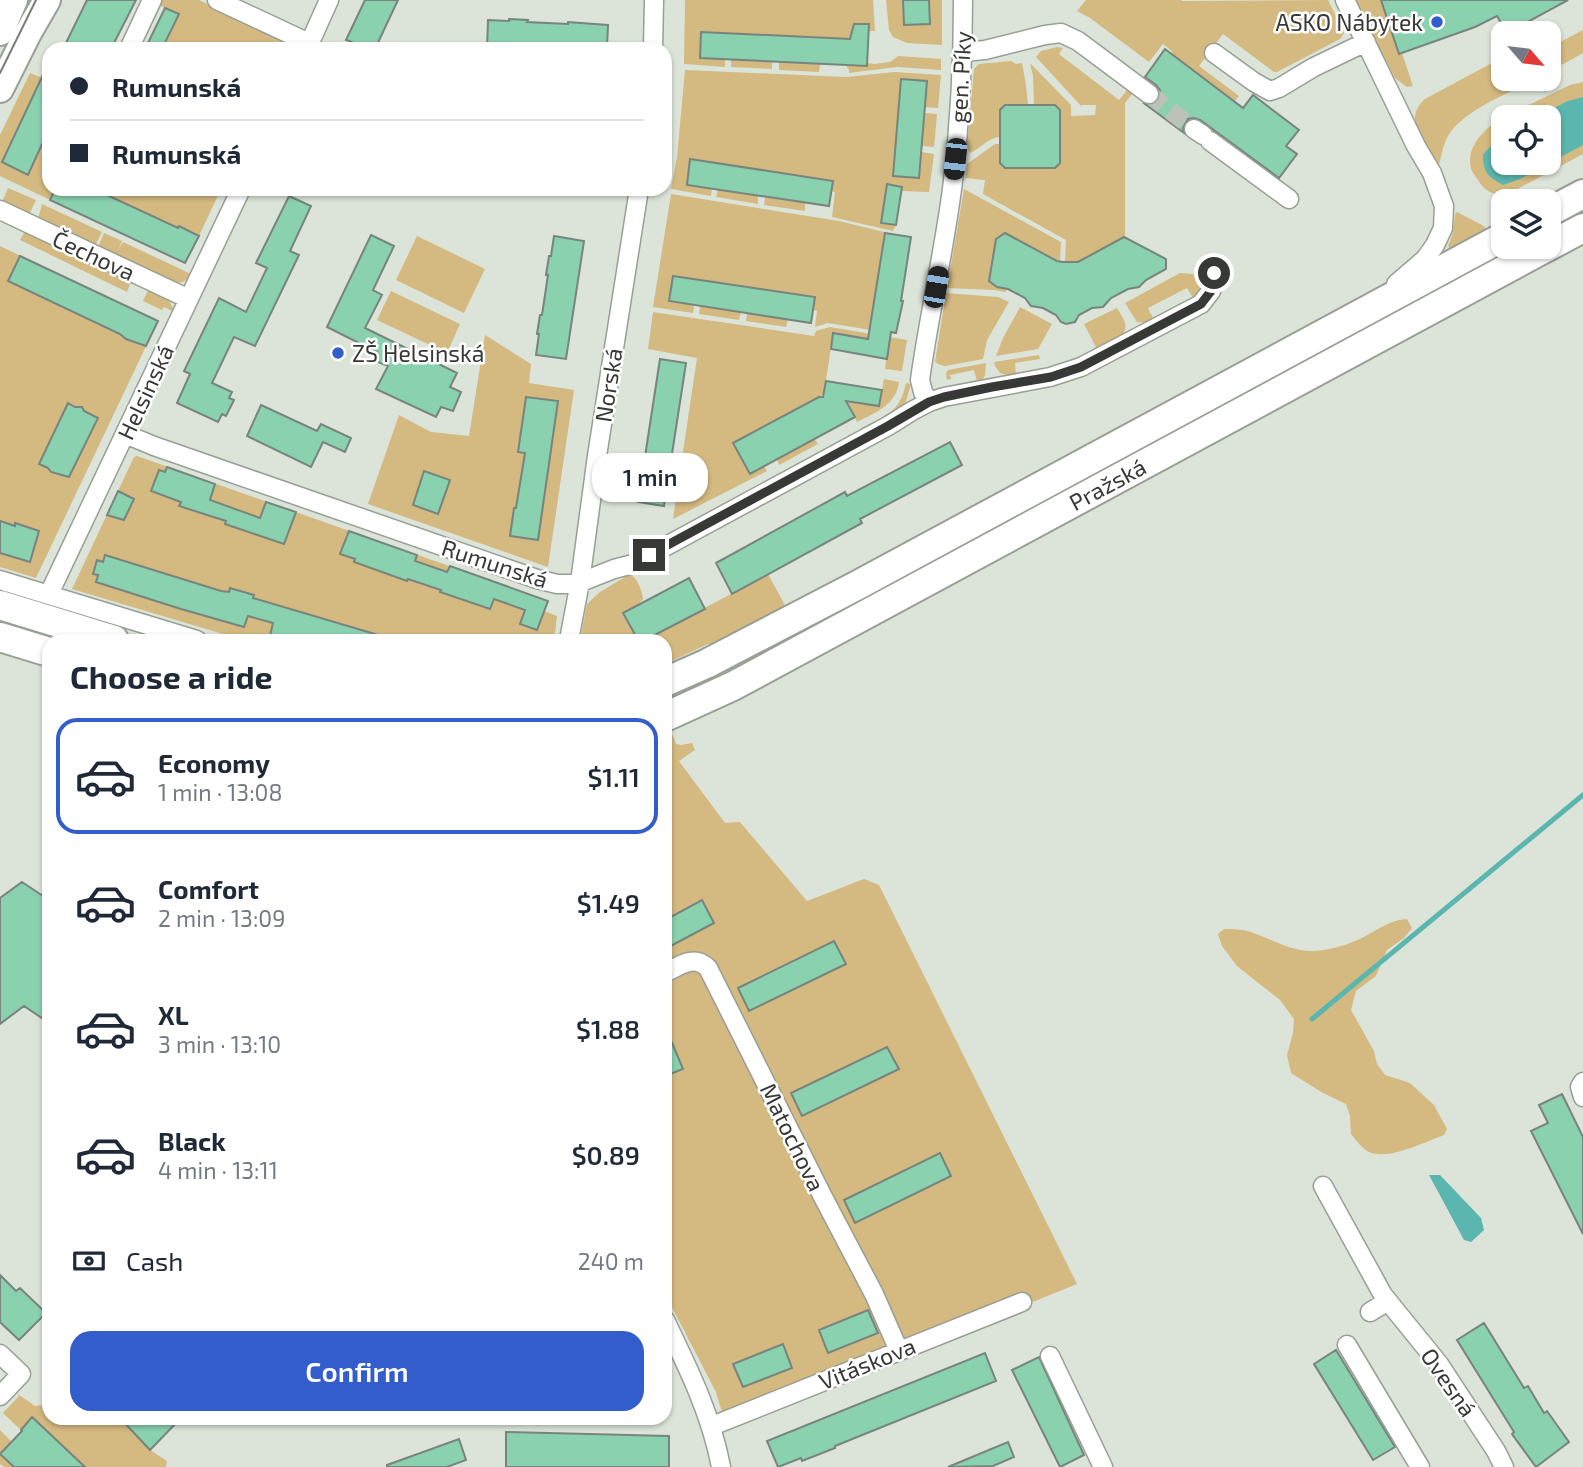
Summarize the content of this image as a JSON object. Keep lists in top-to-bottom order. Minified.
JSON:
{"streets":{"main road":["Pražská"],"street":["gen. Píky","Čechova","Norská","Helsinská","Rumunská","Matochova","Vitáskova","Ovesná"]},"crossings":[["gen. Píky","Rumunská"],["Čechova","Helsinská"],["Norská","Rumunská"],["Helsinská","Rumunská"],["Matochova","Vitáskova"]],"places":["ASKO Nábytek","ZŠ Helsinská"],"north":"bottom right","page":{"banner":["Rumunská","Rumunská"],"bubble":"1 min","heading":"Choose a ride","list":[{"name":"Economy","note":"1 min · 13:08","value":"$1.11"},{"name":"Comfort","note":"2 min · 13:09","value":"$1.49"},{"name":"XL","note":"3 min · 13:10","value":"$1.88"},{"name":"Black","note":"4 min · 13:11","value":"$0.89"}],"pay":["Cash","240 m"],"buttons":"Confirm"}}
